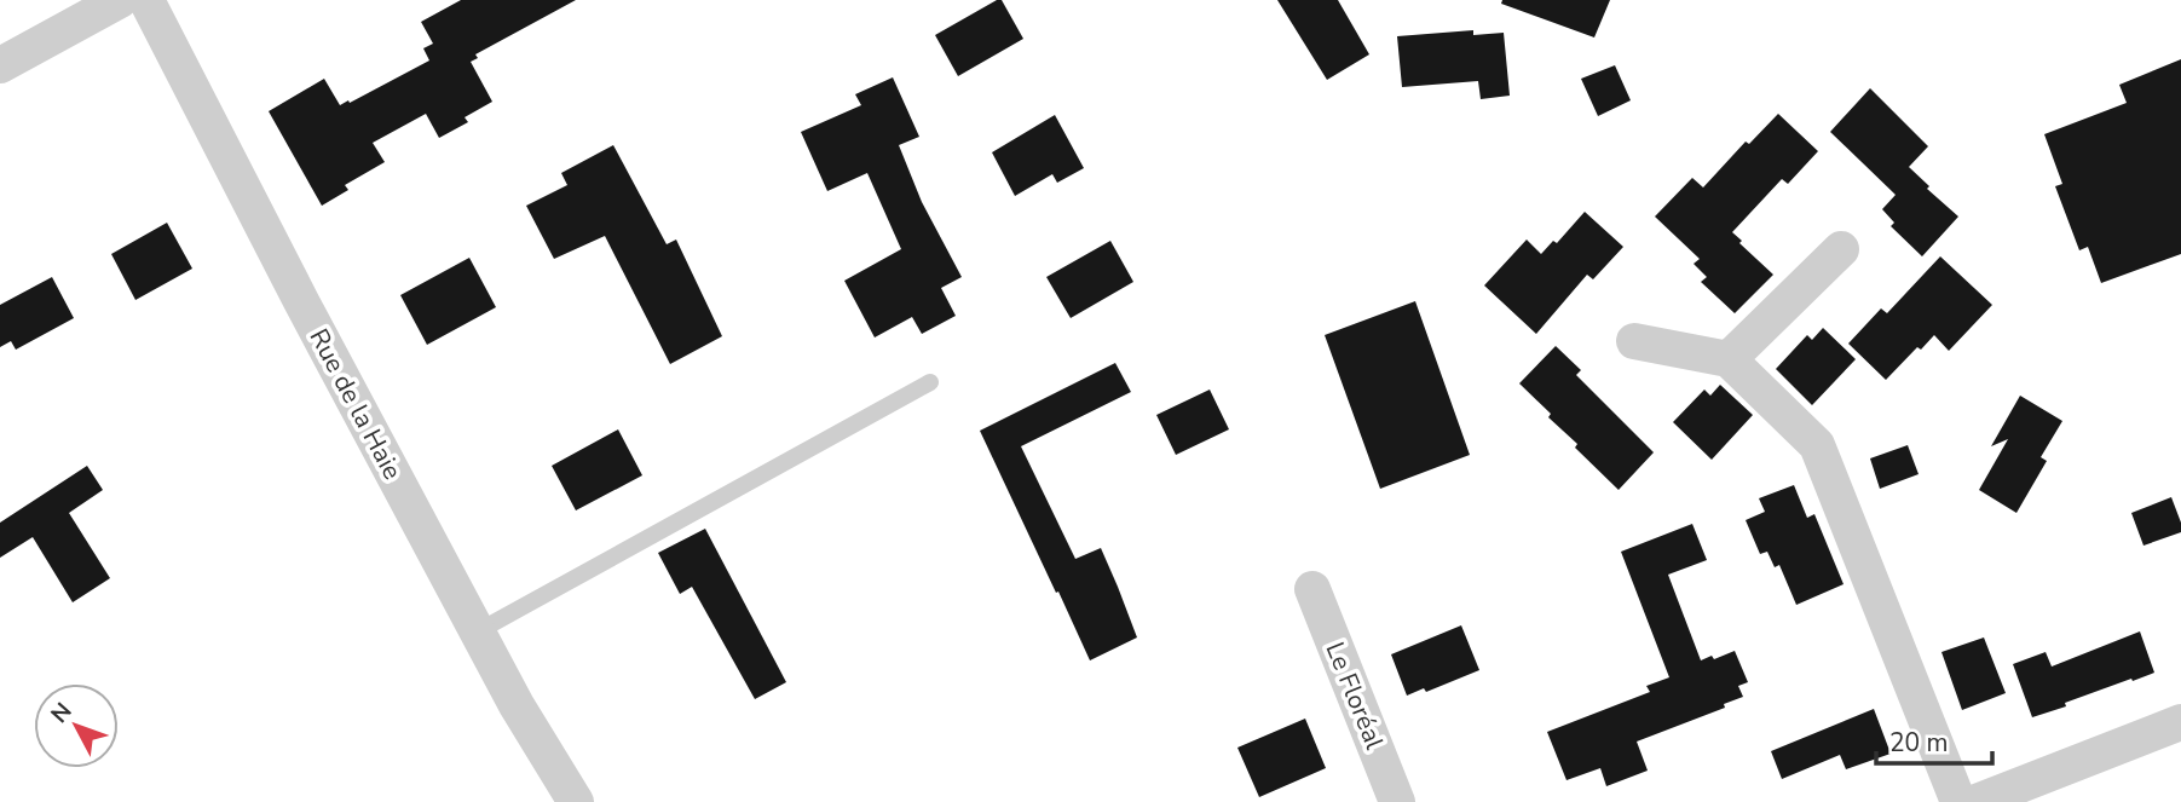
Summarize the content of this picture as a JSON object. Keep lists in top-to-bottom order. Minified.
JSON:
{"streets":{"street":["Rue de la Haie","Le Floréal"]},"scale_bar":"20 m","north":"top left"}
